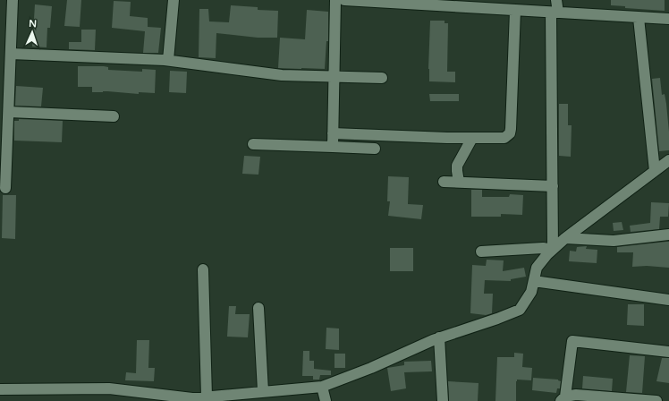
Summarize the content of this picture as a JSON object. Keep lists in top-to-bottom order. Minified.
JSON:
{"north":"top"}
